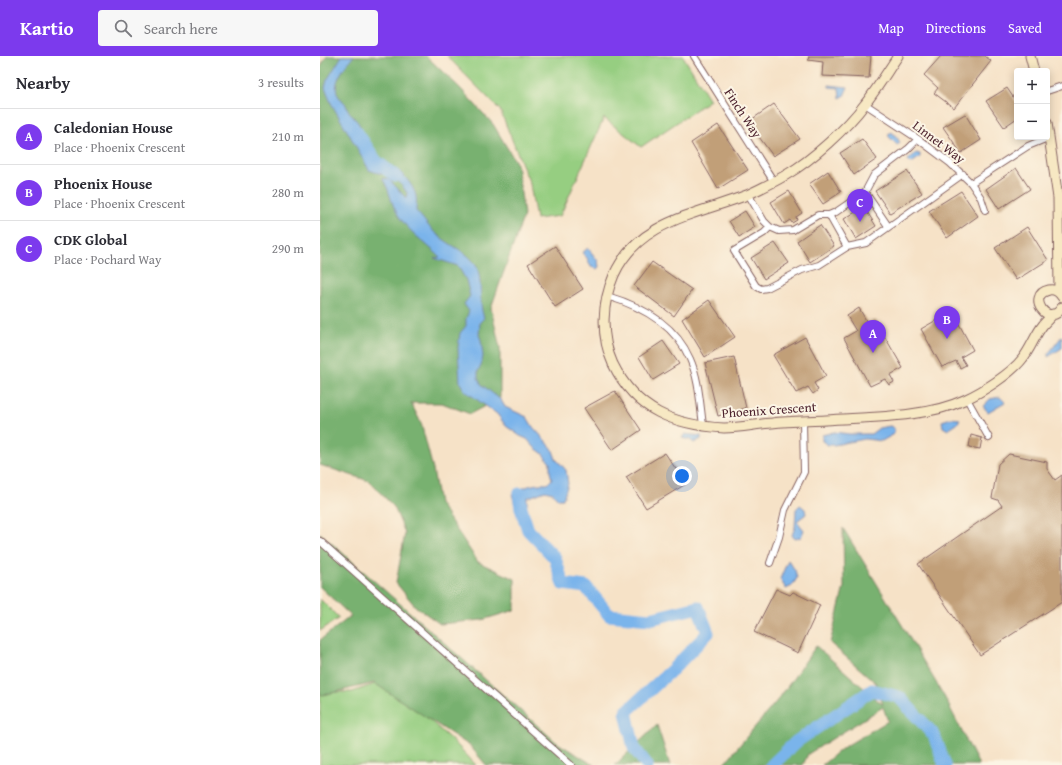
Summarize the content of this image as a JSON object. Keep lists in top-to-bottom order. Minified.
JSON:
{"streets":{"street":["Finch Way","Linnet Way","Phoenix Crescent"]},"crossings":[["Finch Way","Phoenix Crescent"],["Linnet Way","Phoenix Crescent"]],"page":{"header":"Kartio","search":"Search here","nav":["Map","Directions","Saved"],"heading":["Nearby","3 results"],"map_buttons":["+","−"],"list":[{"mark":"A","name":"Caledonian House","note":"Place · Phoenix Crescent","value":"210 m"},{"mark":"B","name":"Phoenix House","note":"Place · Phoenix Crescent","value":"280 m"},{"mark":"C","name":"CDK Global","note":"Place · Pochard Way","value":"290 m"}],"pins":["C","B","A"]}}
